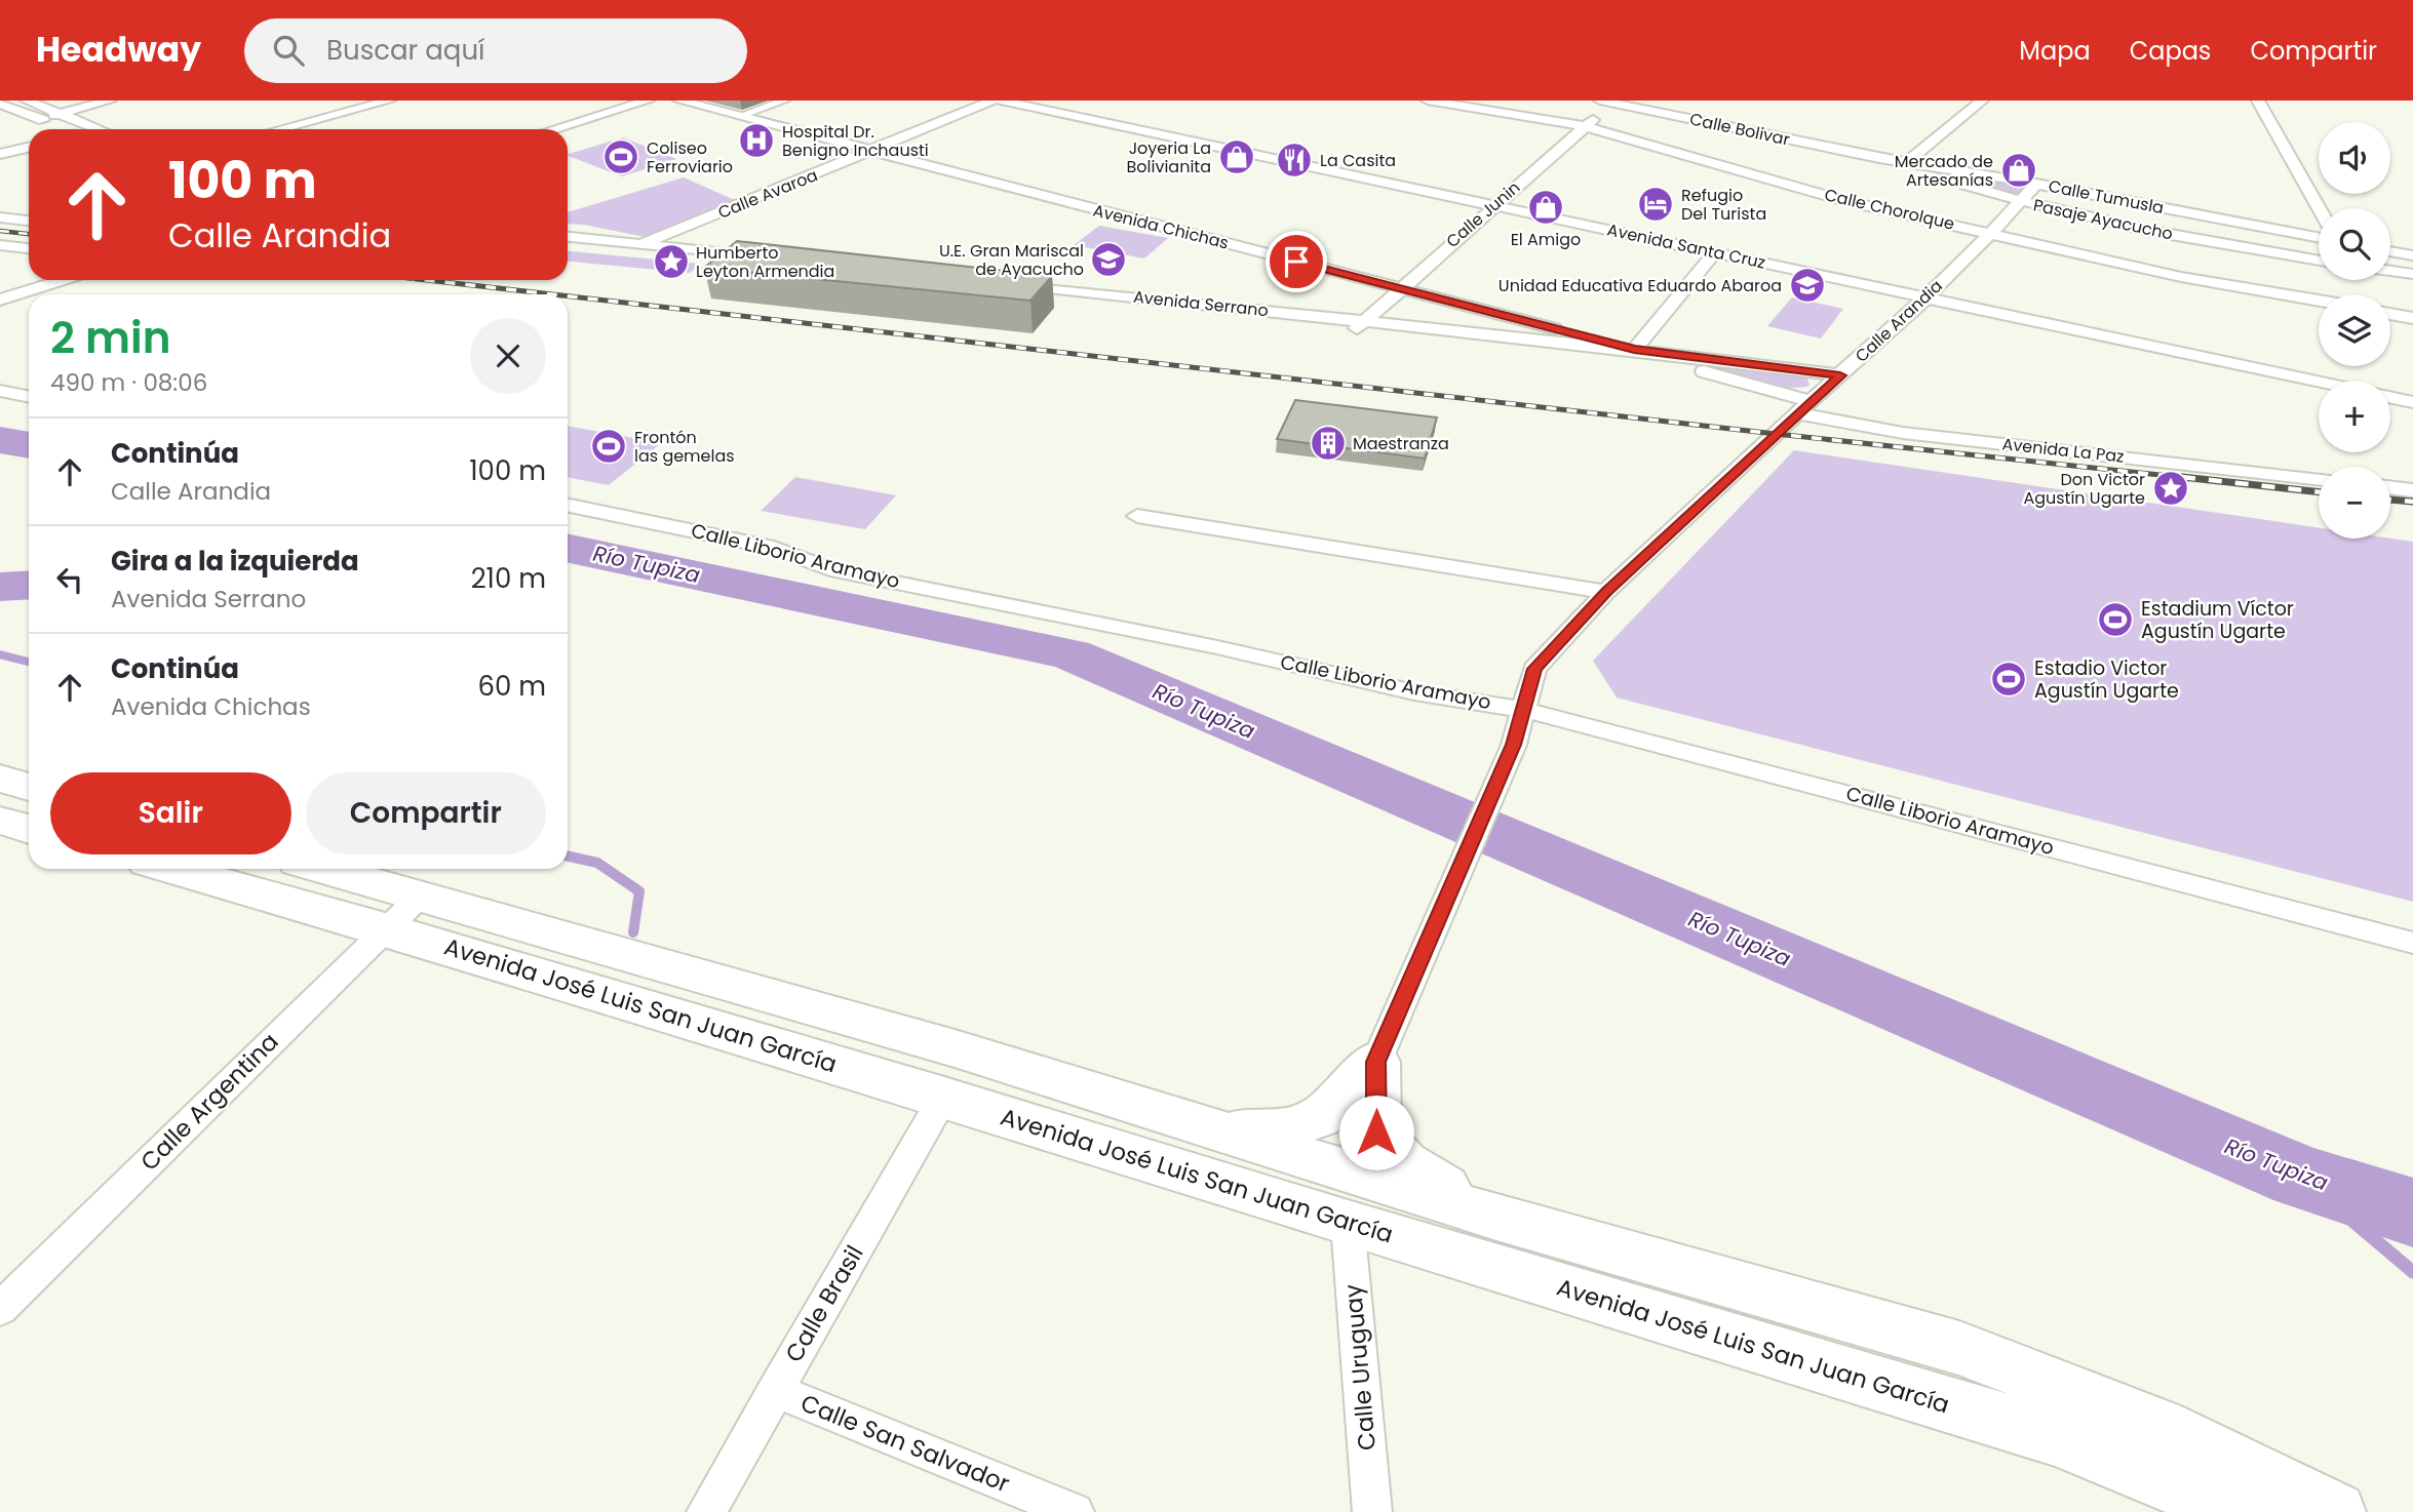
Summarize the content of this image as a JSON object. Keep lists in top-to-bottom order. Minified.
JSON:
{"streets":{"highway":["Avenida José Luis San Juan García"],"street":["Calle Bolivar","Calle Avaroa","Calle Tumusla","Calle Chorolque","Calle Junin","Pasaje Ayacucho","Avenida Chichas","Avenida Santa Cruz","Avenida Serrano","Calle Arandia","Avenida La Paz","Calle Liborio Aramayo","Calle Argentina","Calle Brasil","Calle Uruguay","Calle San Salvador"]},"crossings":[["Calle Bolivar","Calle Tumusla"],["Calle Bolivar","Calle Junin"],["Calle Bolivar","Pasaje Ayacucho"],["Calle Avaroa","Avenida Chichas"],["Calle Tumusla","Pasaje Ayacucho"],["Calle Tumusla","Calle Arandia"],["Calle Chorolque","Calle Junin"],["Calle Chorolque","Calle Arandia"],["Calle Junin","Avenida Chichas"],["Calle Junin","Avenida Santa Cruz"],["Calle Junin","Avenida Serrano"],["Pasaje Ayacucho","Calle Arandia"],["Avenida Chichas","Avenida Serrano"],["Avenida Santa Cruz","Calle Arandia"],["Avenida Serrano","Calle Arandia"],["Avenida Serrano","Avenida La Paz"],["Calle Arandia","Avenida La Paz"],["Calle Arandia","Calle Liborio Aramayo"],["Avenida José Luis San Juan García","Calle Argentina"],["Avenida José Luis San Juan García","Calle Brasil"],["Avenida José Luis San Juan García","Calle Uruguay"],["Calle Brasil","Calle San Salvador"]],"water":["Río Tupiza"],"places":{"hospital":["Hospital Dr. Benigno Inchausti"],"sports":["Coliseo Ferroviario","Frontón las gemelas","Estadium Víctor Agustín Ugarte","Estadio Victor Agustín Ugarte"],"shop":["Joyeria La Bolivianita","Mercado de Artesanías","El Amigo"],"restaurant":["La Casita"],"hotel":["Refugio Del Turista"],"school or university":["U.E. Gran Mariscal de Ayacucho","Unidad Educativa Eduardo Abaroa"],"place":["Humberto Leyton Armendia","Don Victor Agustín Ugarte"],"building":["Maestranza"]},"page":{"header":"Headway","search":"Buscar aquí","nav":["Mapa","Capas","Compartir"],"map_buttons":["+","−"],"turn":["100 m","Calle Arandia"],"heading":["2 min","490 m · 08:06"],"list":[{"name":"Continúa","note":"Calle Arandia","value":"100 m"},{"name":"Gira a la izquierda","note":"Avenida Serrano","value":"210 m"},{"name":"Continúa","note":"Avenida Chichas","value":"60 m"}],"buttons":["Salir","Compartir"]}}
